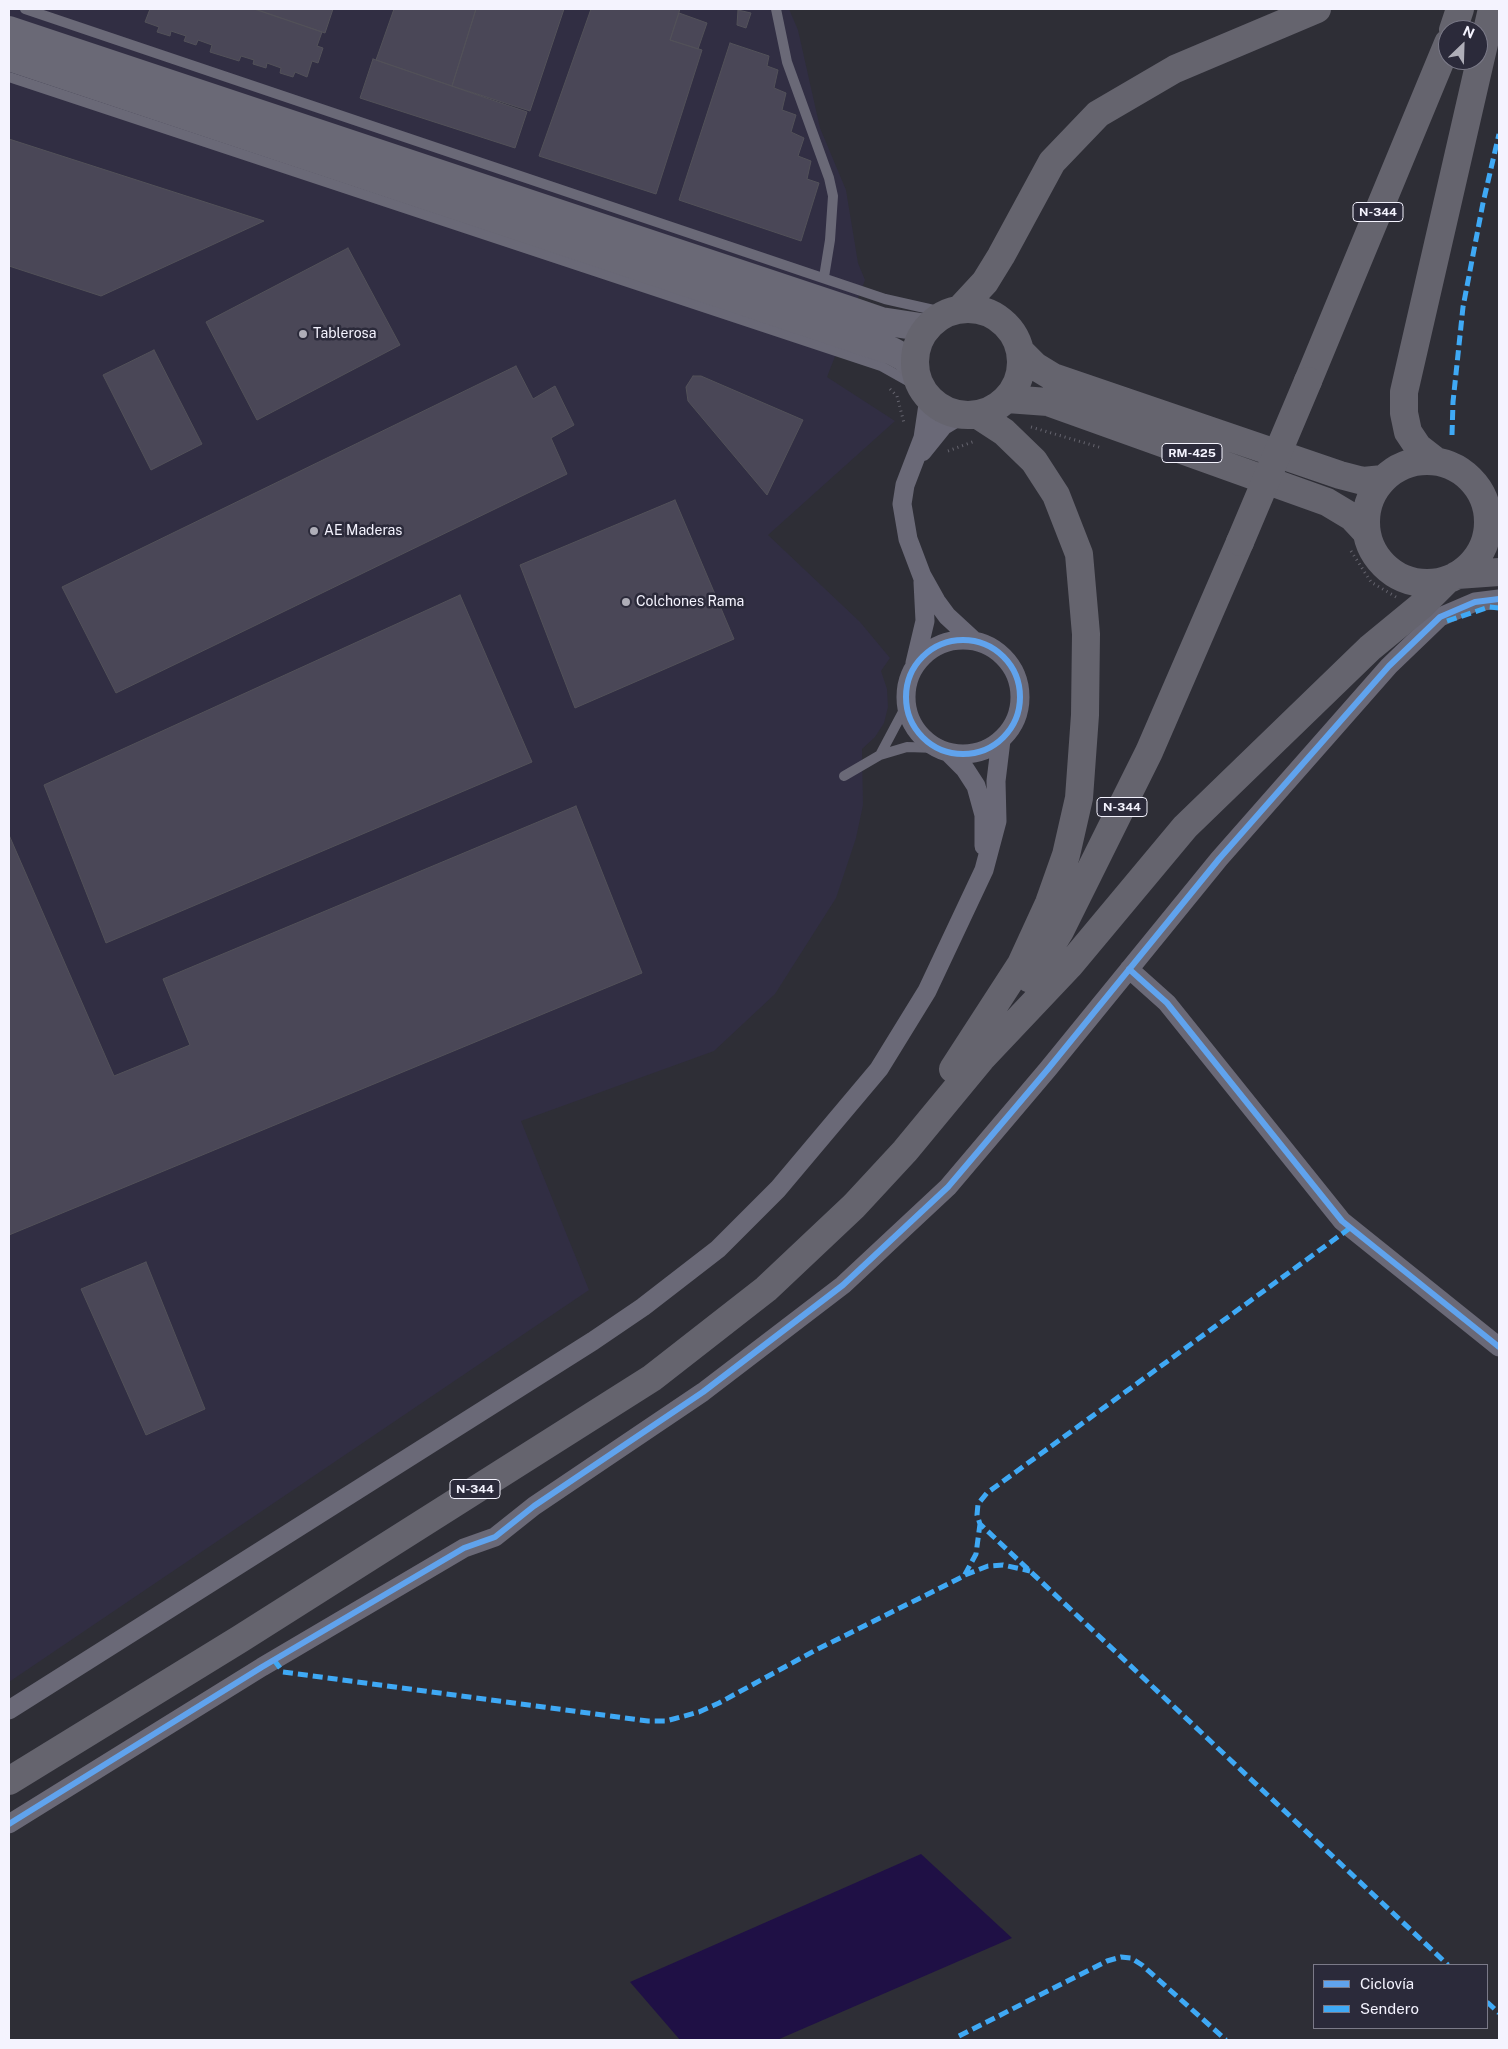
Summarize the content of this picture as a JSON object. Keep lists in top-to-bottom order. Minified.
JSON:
{"streets":{"highway":["N-344","RM-425"]},"places":["Tablerosa","AE Maderas","Colchones Rama"],"legend":["Ciclovía","Sendero"],"north":"top right"}
